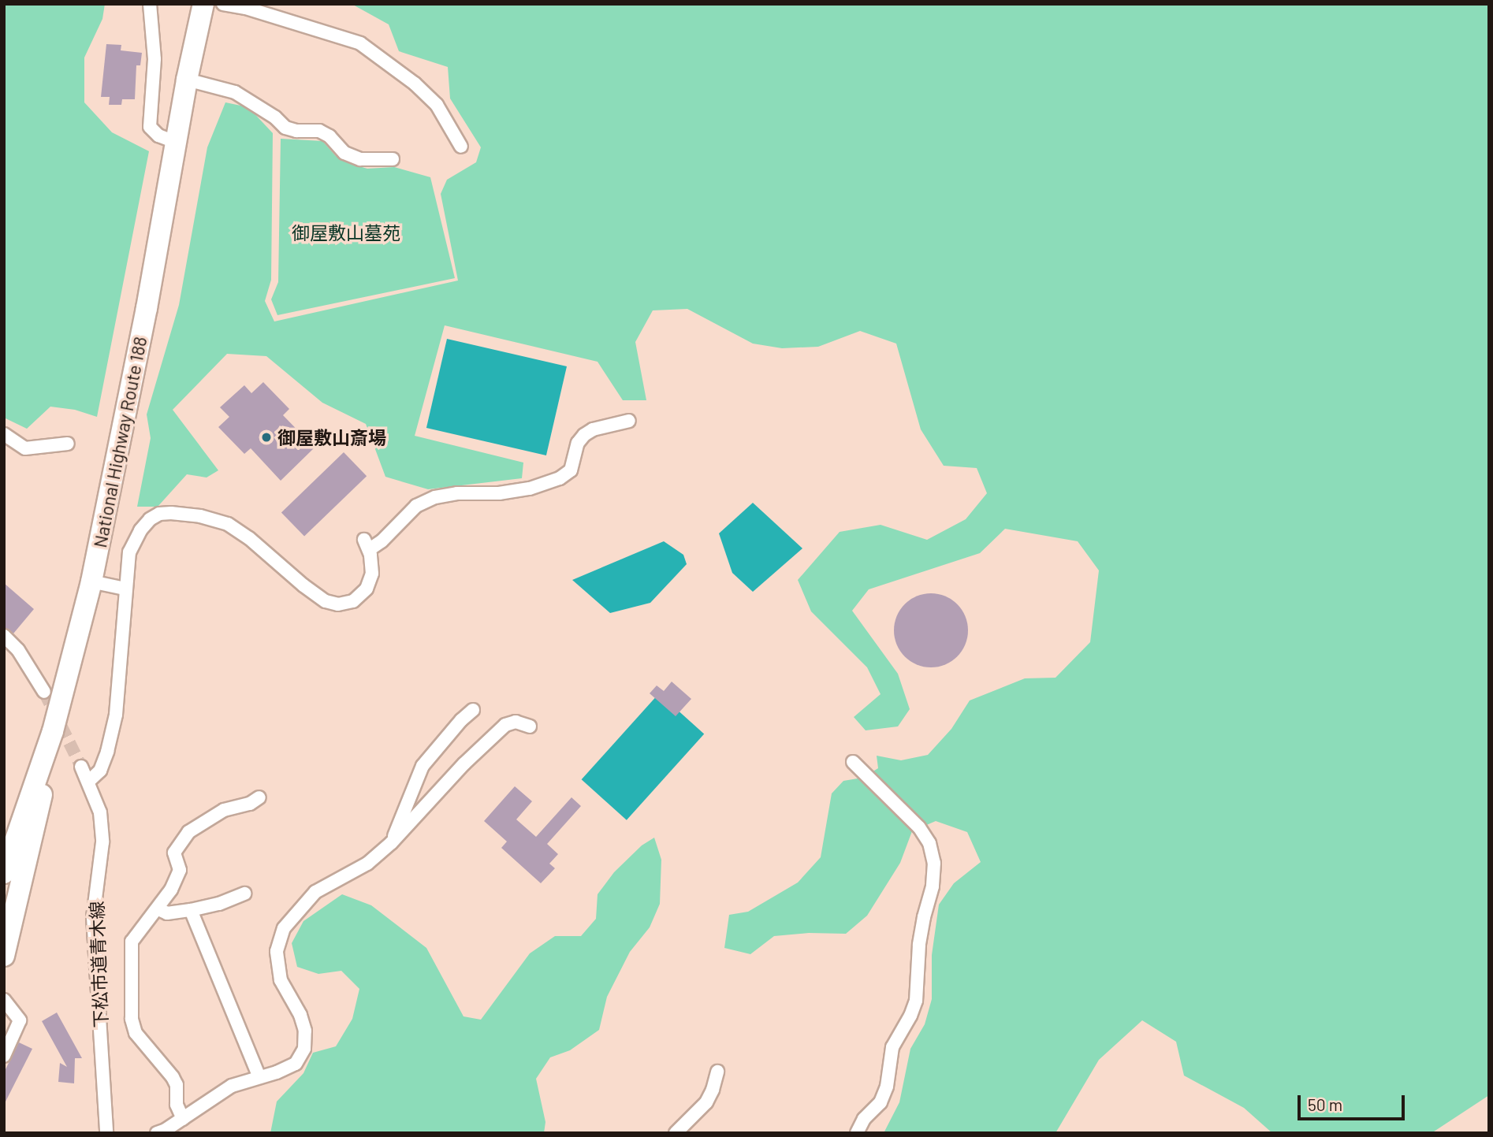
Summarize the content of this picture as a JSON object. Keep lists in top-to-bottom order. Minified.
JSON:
{"streets":{"highway":["National Highway Route 188"],"street":["下松市道青木線"]},"parks":["御屋敷山墓苑"],"places":["御屋敷山斎場"],"scale_bar":"50 m"}
